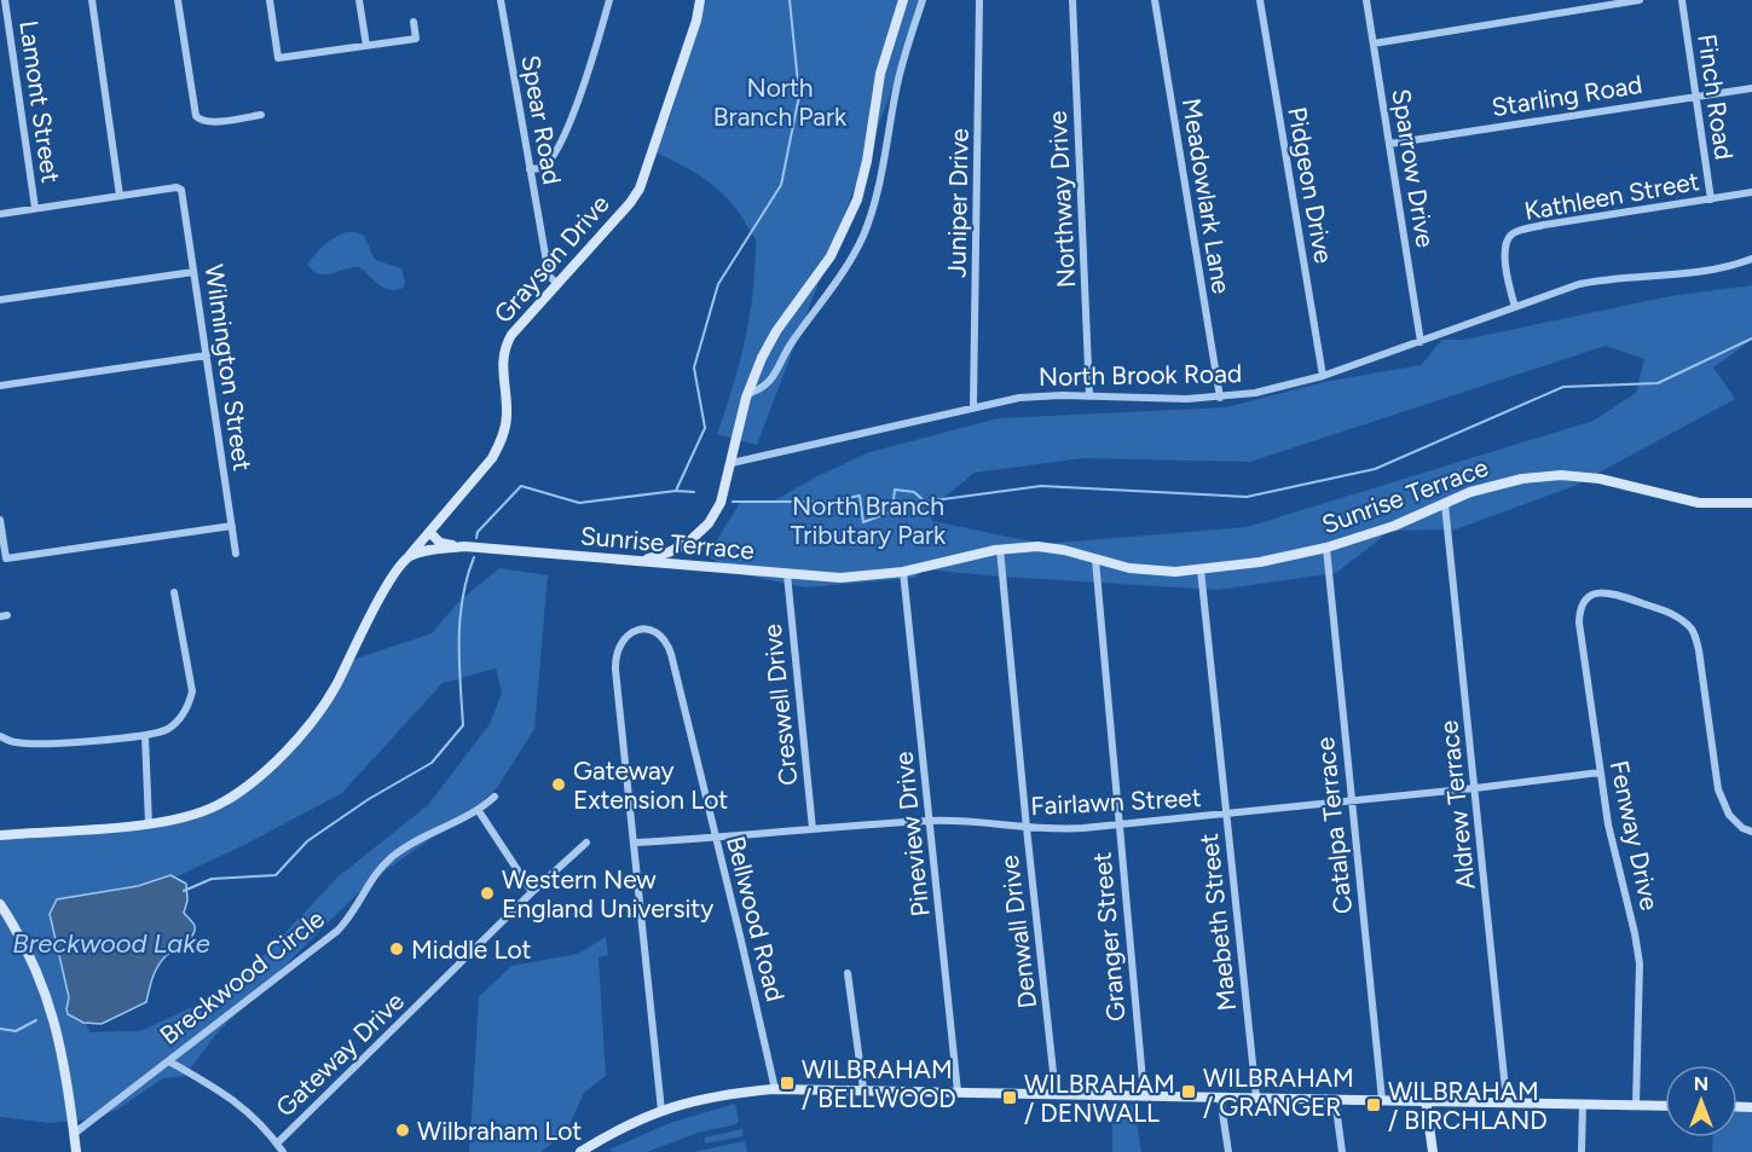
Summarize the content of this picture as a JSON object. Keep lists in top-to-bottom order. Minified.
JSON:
{"streets":{"street":["Starling Road","Finch Road","Lamont Street","Spear Road","Sparrow Drive","Pidgeon Drive","Meadowlark Lane","Kathleen Street","Northway Drive","Juniper Drive","Grayson Drive","Wilmington Street","North Brook Road","Sunrise Terrace","Creswell Drive","Fairlawn Street","Aldrew Terrace","Catalpa Terrace","Pineview Drive","Fenway Drive","Bellwood Road","Maebeth Street","Denwall Drive","Granger Street","Breckwood Circle","Gateway Drive"]},"crossings":[["Starling Road","Finch Road"],["Starling Road","Sparrow Drive"],["Finch Road","Kathleen Street"],["Spear Road","Grayson Drive"],["Sparrow Drive","North Brook Road"],["Pidgeon Drive","North Brook Road"],["Meadowlark Lane","North Brook Road"],["Kathleen Street","North Brook Road"],["Northway Drive","North Brook Road"],["Juniper Drive","North Brook Road"],["Sunrise Terrace","Creswell Drive"],["Sunrise Terrace","Aldrew Terrace"],["Sunrise Terrace","Catalpa Terrace"],["Sunrise Terrace","Pineview Drive"],["Sunrise Terrace","Maebeth Street"],["Sunrise Terrace","Denwall Drive"],["Sunrise Terrace","Granger Street"],["Creswell Drive","Fairlawn Street"],["Fairlawn Street","Aldrew Terrace"],["Fairlawn Street","Catalpa Terrace"],["Fairlawn Street","Pineview Drive"],["Fairlawn Street","Fenway Drive"],["Fairlawn Street","Bellwood Road"],["Fairlawn Street","Maebeth Street"],["Fairlawn Street","Denwall Drive"],["Fairlawn Street","Granger Street"]],"water":["Breckwood Lake"],"parks":["North Branch Park","North Branch Tributary Park"],"places":{"other":["Gateway Extension Lot","Western New England University","Middle Lot","Wilbraham Lot"],"transit":["WILBRAHAM / BELLWOOD","WILBRAHAM / GRANGER","WILBRAHAM / DENWALL","WILBRAHAM / BIRCHLAND"]},"north":"top"}
